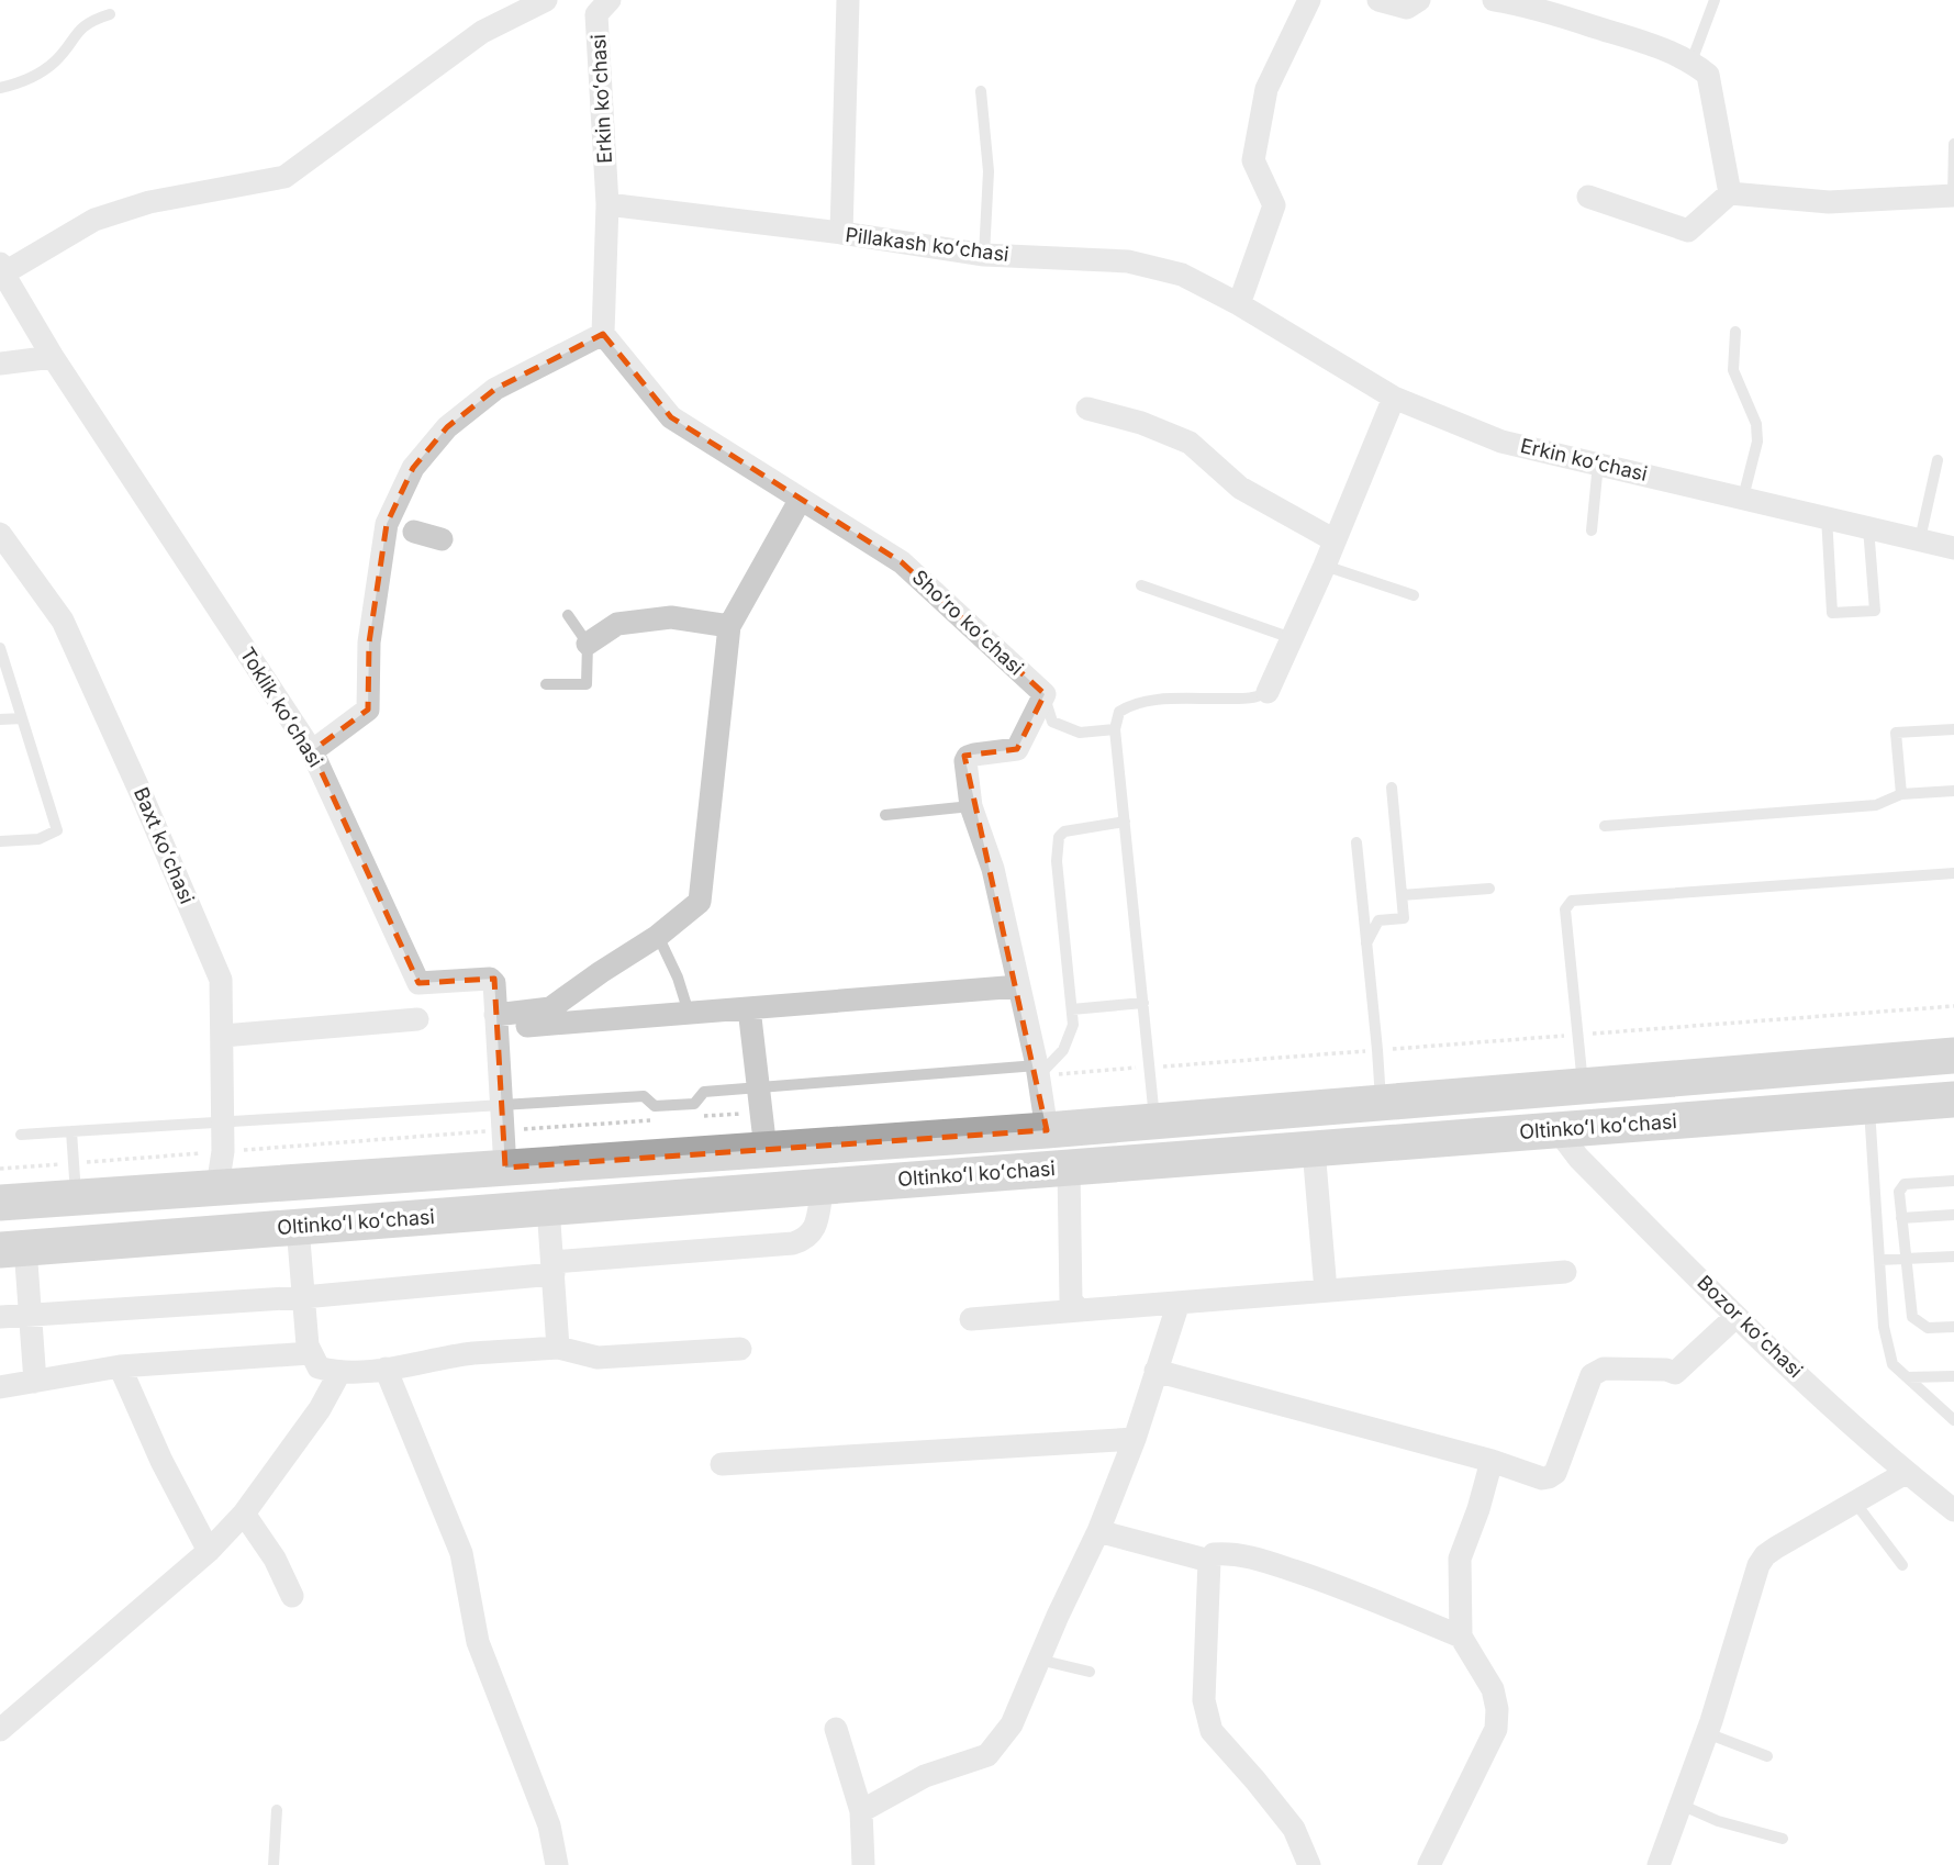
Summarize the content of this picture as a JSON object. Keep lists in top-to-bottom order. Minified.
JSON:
{"streets":{"main road":["Oltinkoʻl koʻchasi"],"street":["Erkin koʻchasi","Pillakash koʻchasi","Shoʻro koʻchasi","Toklik koʻchasi","Baxt koʻchasi","Bozor koʻchasi"]},"crossings":[["Erkin koʻchasi","Pillakash koʻchasi"],["Toklik koʻchasi","Oltinkoʻl koʻchasi"],["Baxt koʻchasi","Oltinkoʻl koʻchasi"],["Oltinkoʻl koʻchasi","Bozor koʻchasi"]]}
